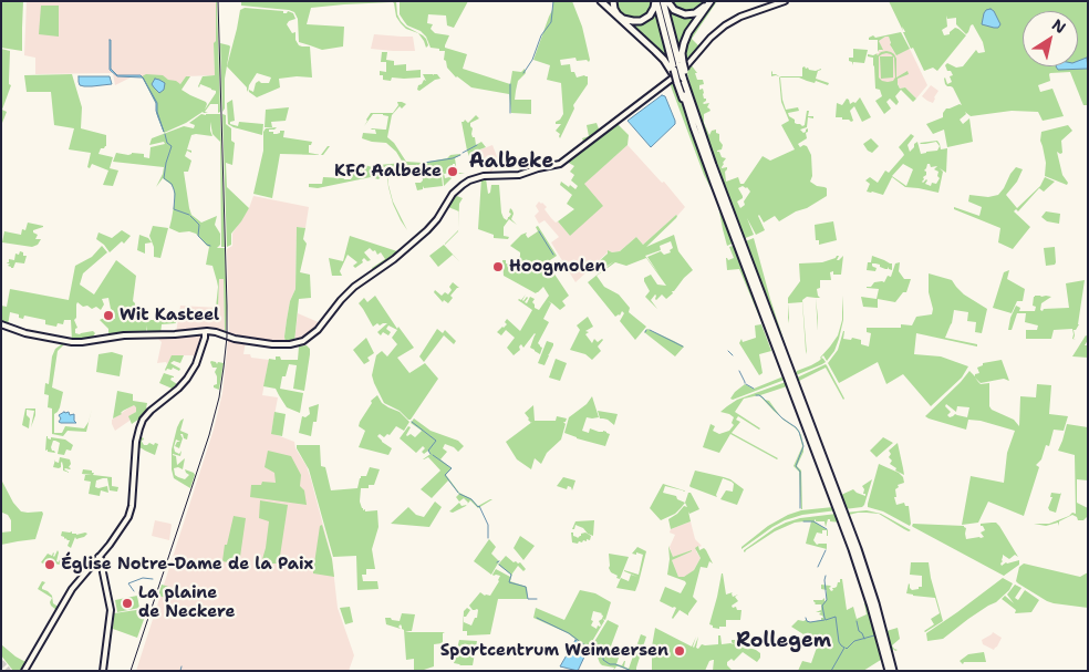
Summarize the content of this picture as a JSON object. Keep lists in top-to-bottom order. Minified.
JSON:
{"districts":["Aalbeke","Rollegem"],"places":["KFC Aalbeke","Hoogmolen","Wit Kasteel","Église Notre-Dame de la Paix","La plaine de Neckere","Sportcentrum Weimeersen"],"north":"top right"}
